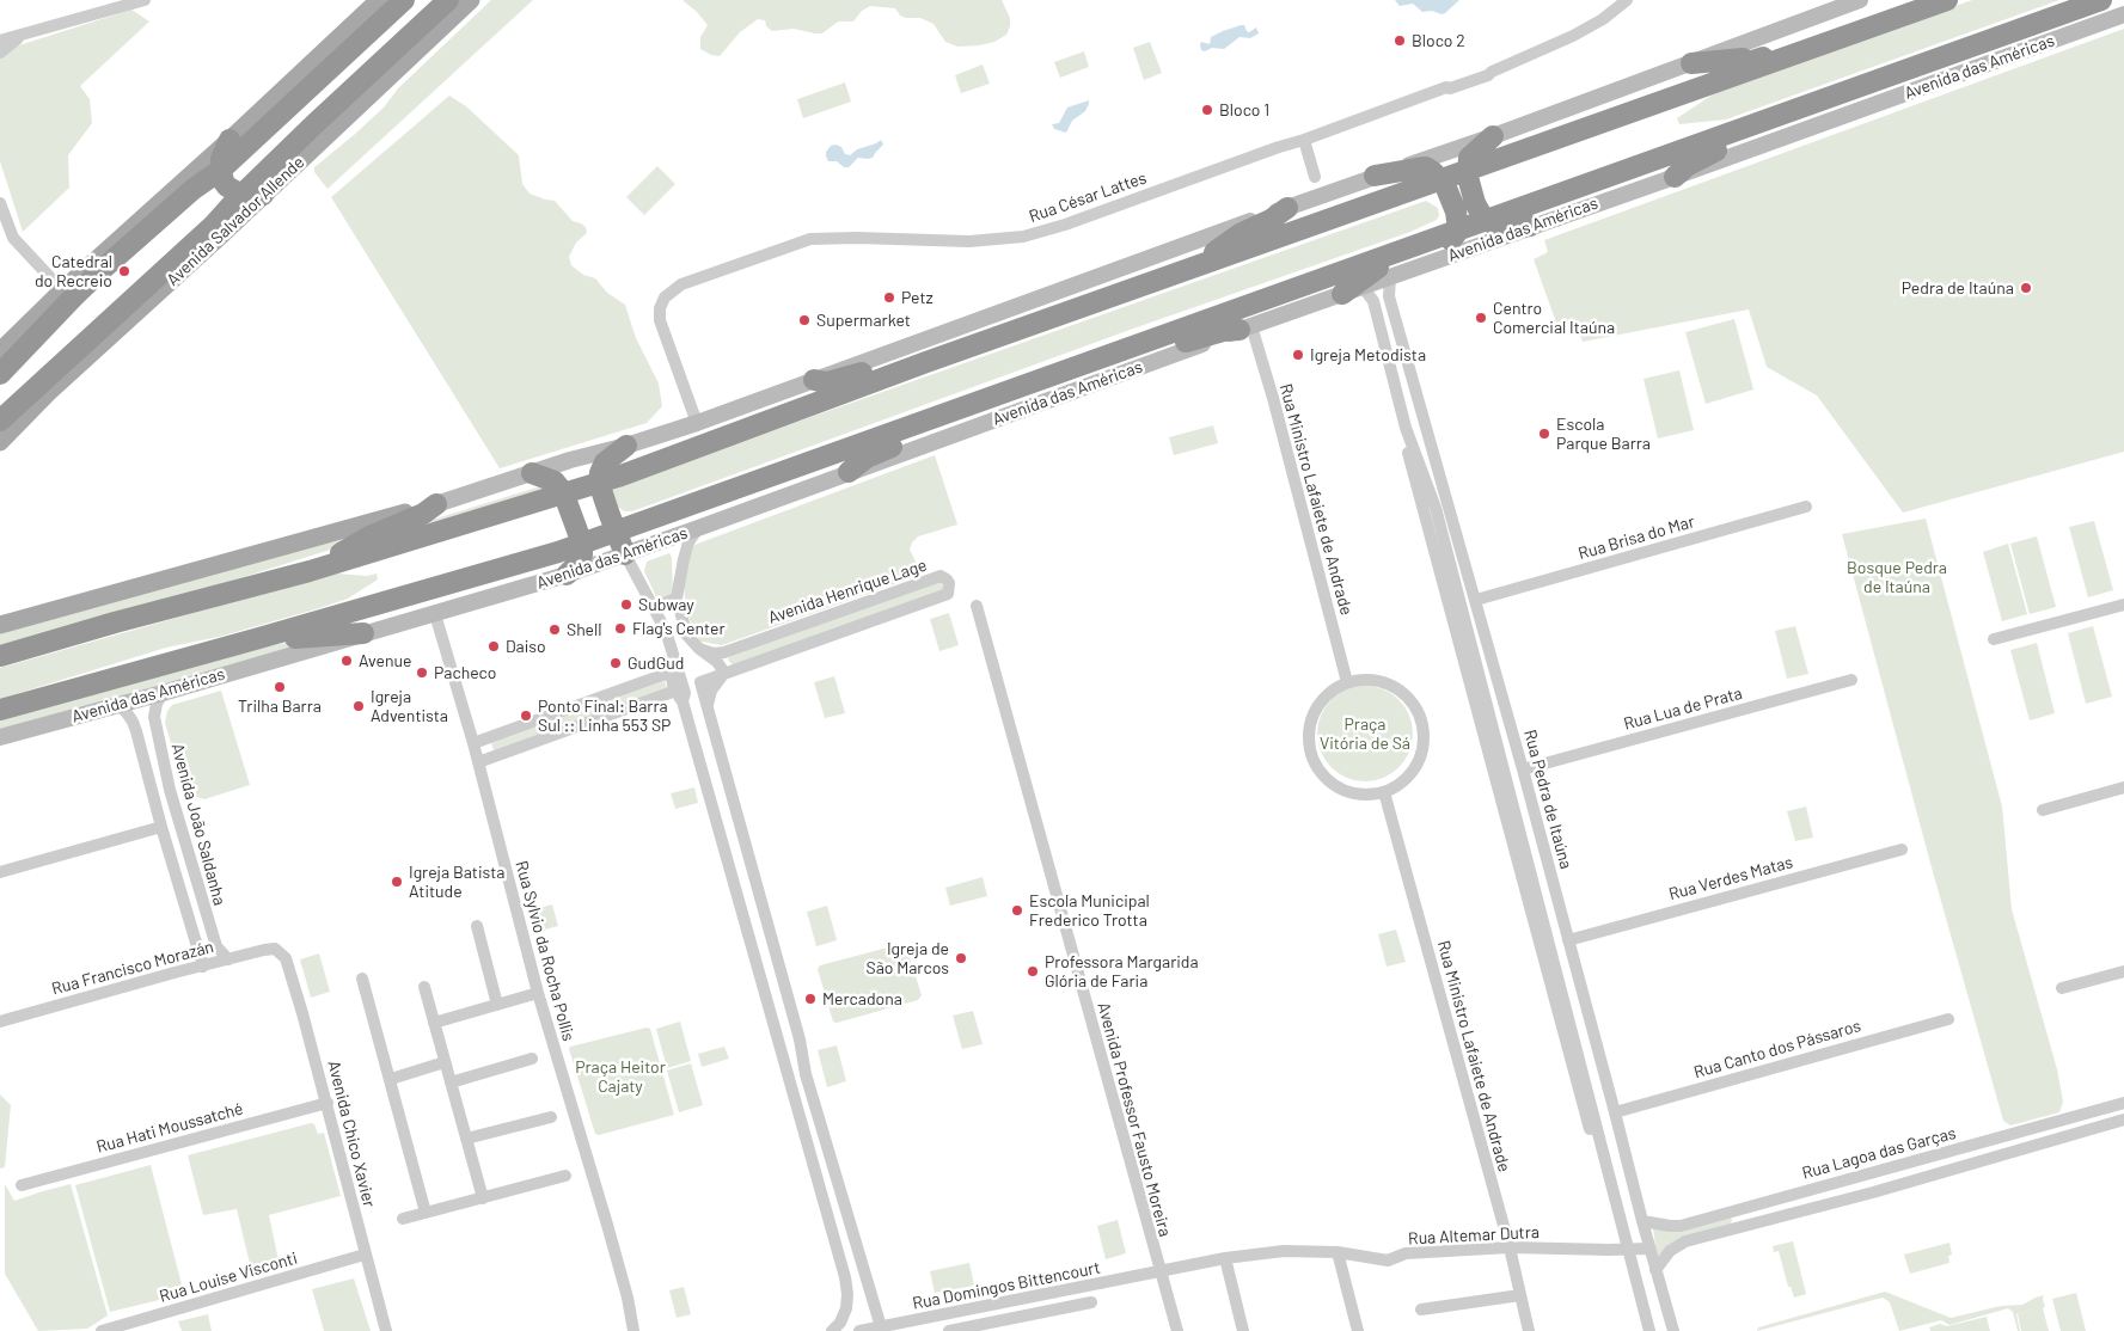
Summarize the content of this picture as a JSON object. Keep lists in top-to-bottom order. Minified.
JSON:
{"streets":{"highway":["Avenida das Américas","Avenida Salvador Allende"],"street":["Rua César Lattes","Rua Ministro Lafaiete de Andrade","Rua Brisa do Mar","Avenida Henrique Lage","Rua Lua de Prata","Rua Pedra de Itaúna","Avenida João Saldanha","Rua Verdes Matas","Rua Sylvio da Rocha Pollis","Rua Francisco Morazán","Rua Canto dos Pássaros","Avenida Professor Fausto Moreira","Rua Hati Moussatché","Avenida Chico Xavier","Rua Lagoa das Garças","Rua Altemar Dutra","Rua Louise Visconti","Rua Domingos Bittencourt"]},"crossings":[["Avenida das Américas","Rua Ministro Lafaiete de Andrade"],["Avenida das Américas","Rua Pedra de Itaúna"],["Avenida das Américas","Avenida João Saldanha"],["Avenida das Américas","Rua Sylvio da Rocha Pollis"],["Rua Ministro Lafaiete de Andrade","Rua Altemar Dutra"],["Rua Brisa do Mar","Rua Pedra de Itaúna"],["Rua Lua de Prata","Rua Pedra de Itaúna"],["Rua Pedra de Itaúna","Rua Verdes Matas"],["Rua Pedra de Itaúna","Rua Canto dos Pássaros"],["Rua Pedra de Itaúna","Rua Lagoa das Garças"],["Rua Pedra de Itaúna","Rua Altemar Dutra"],["Avenida João Saldanha","Rua Francisco Morazán"],["Rua Francisco Morazán","Avenida Chico Xavier"],["Avenida Professor Fausto Moreira","Rua Altemar Dutra"],["Avenida Professor Fausto Moreira","Rua Domingos Bittencourt"],["Rua Hati Moussatché","Avenida Chico Xavier"],["Avenida Chico Xavier","Rua Louise Visconti"],["Rua Altemar Dutra","Rua Domingos Bittencourt"]],"parks":["Bosque Pedra de Itaúna","Praça Vitória de Sá","Praça Heitor Cajaty"],"places":["Bloco 2","Bloco 1","Catedral do Recreio","Pedra de Itaúna","Petz","Centro Comercial Itaúna","Supermarket","Igreja Metodista","Escola Parque Barra","Subway","Flag's Center","Shell","Daiso","Avenue","GudGud","Pacheco","Trilha Barra","Igreja Adventista","Ponto Final: Barra Sul :: Linha 553 SP","Igreja Batista Atitude","Escola Municipal Frederico Trotta","Igreja de São Marcos","Professora Margarida Glória de Faria","Mercadona"]}
